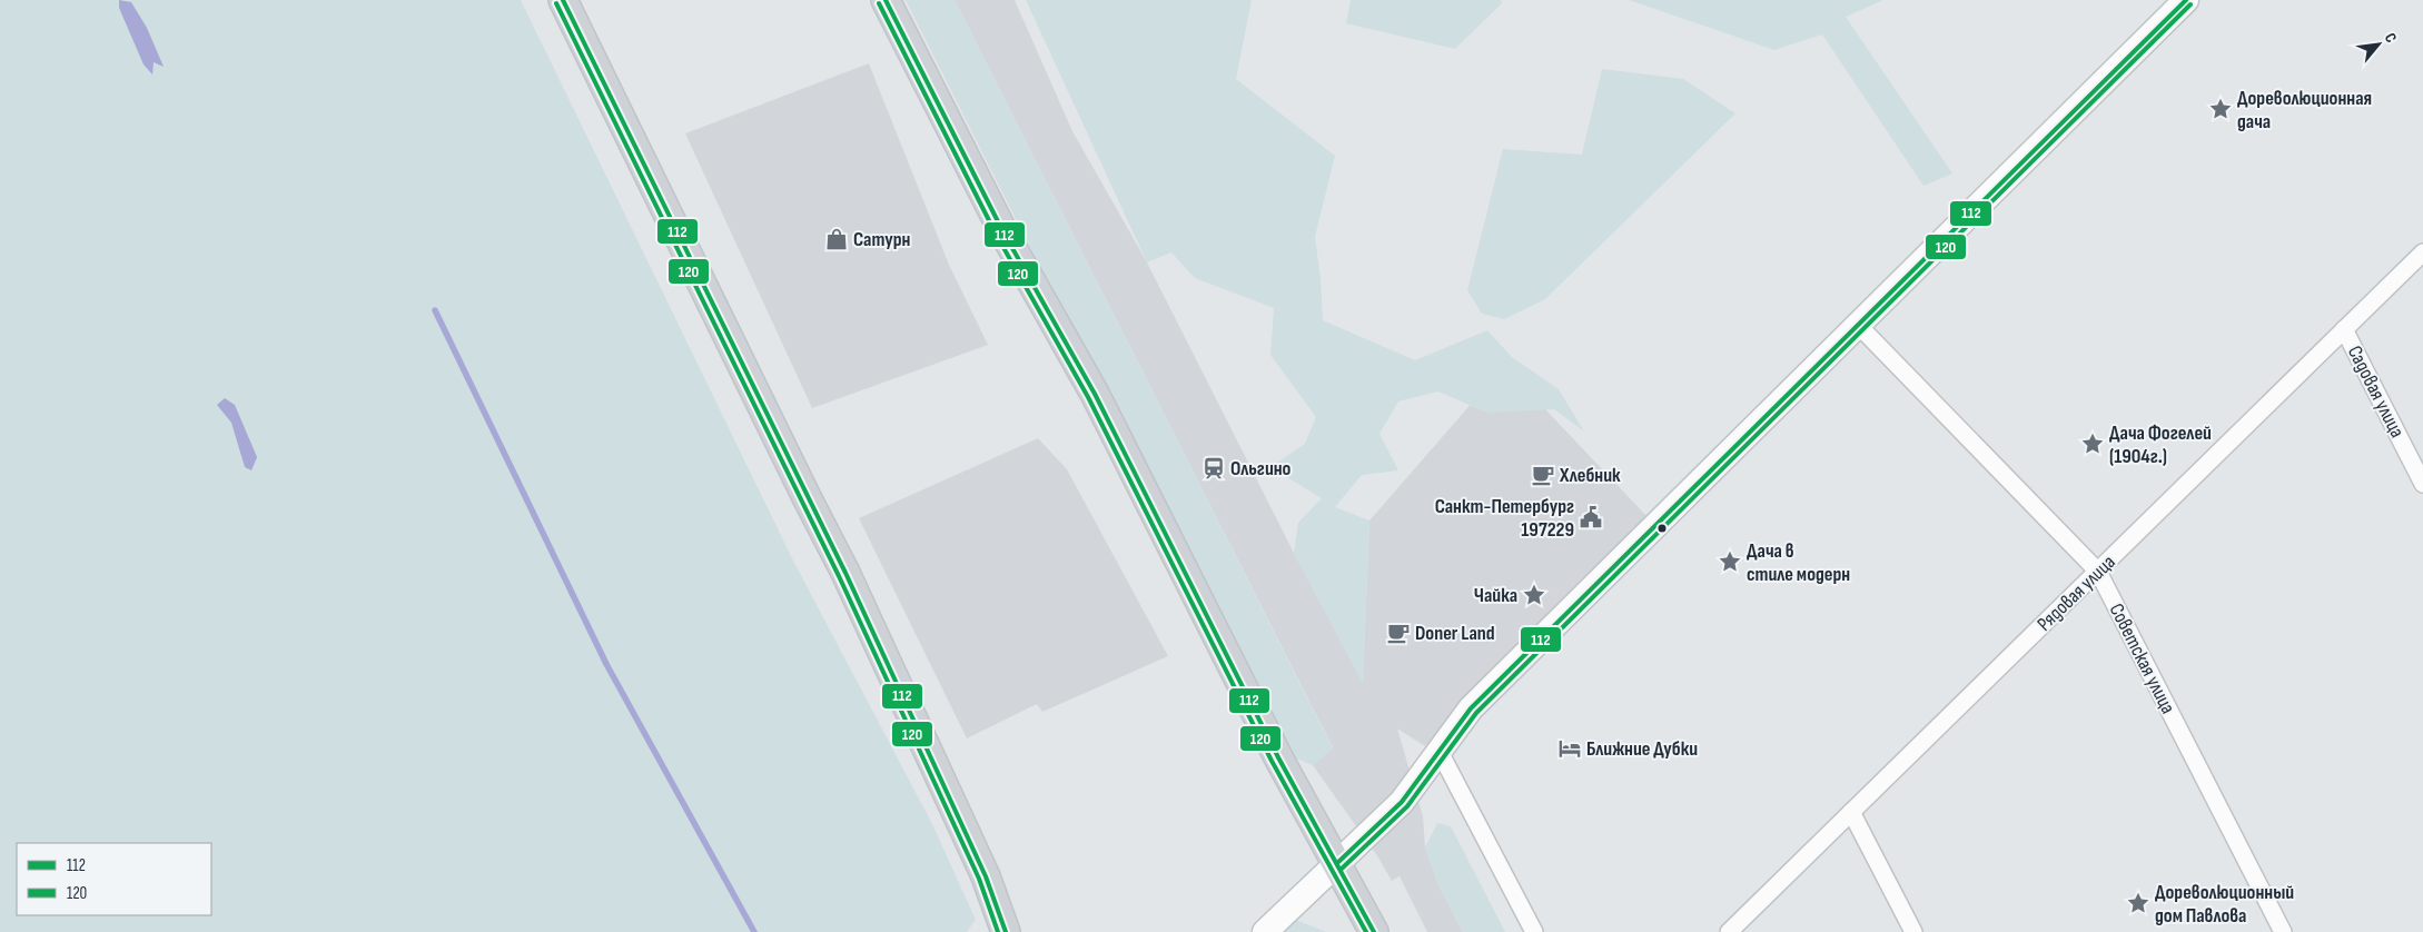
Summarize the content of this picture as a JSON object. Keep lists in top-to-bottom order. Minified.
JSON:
{"streets":{"street":["Садовая улица","Рядовая улица","Советская улица"]},"crossings":[["Садовая улица","Рядовая улица"],["Рядовая улица","Советская улица"]],"places":{"place":["Дореволюционная дача","Дача Фогелей (1904г.)","Дача в стиле модерн","Чайка","Дореволюционный дом Павлова"],"shop":["Сатурн"],"station":["Ольгино"],"cafe":["Хлебник","Doner Land"],"public building":["Санкт-Петербург 197229"],"hotel":["Ближние Дубки"]},"lines":["transit line 112","transit line 120"],"legend":["112","120"],"north":"top right"}
